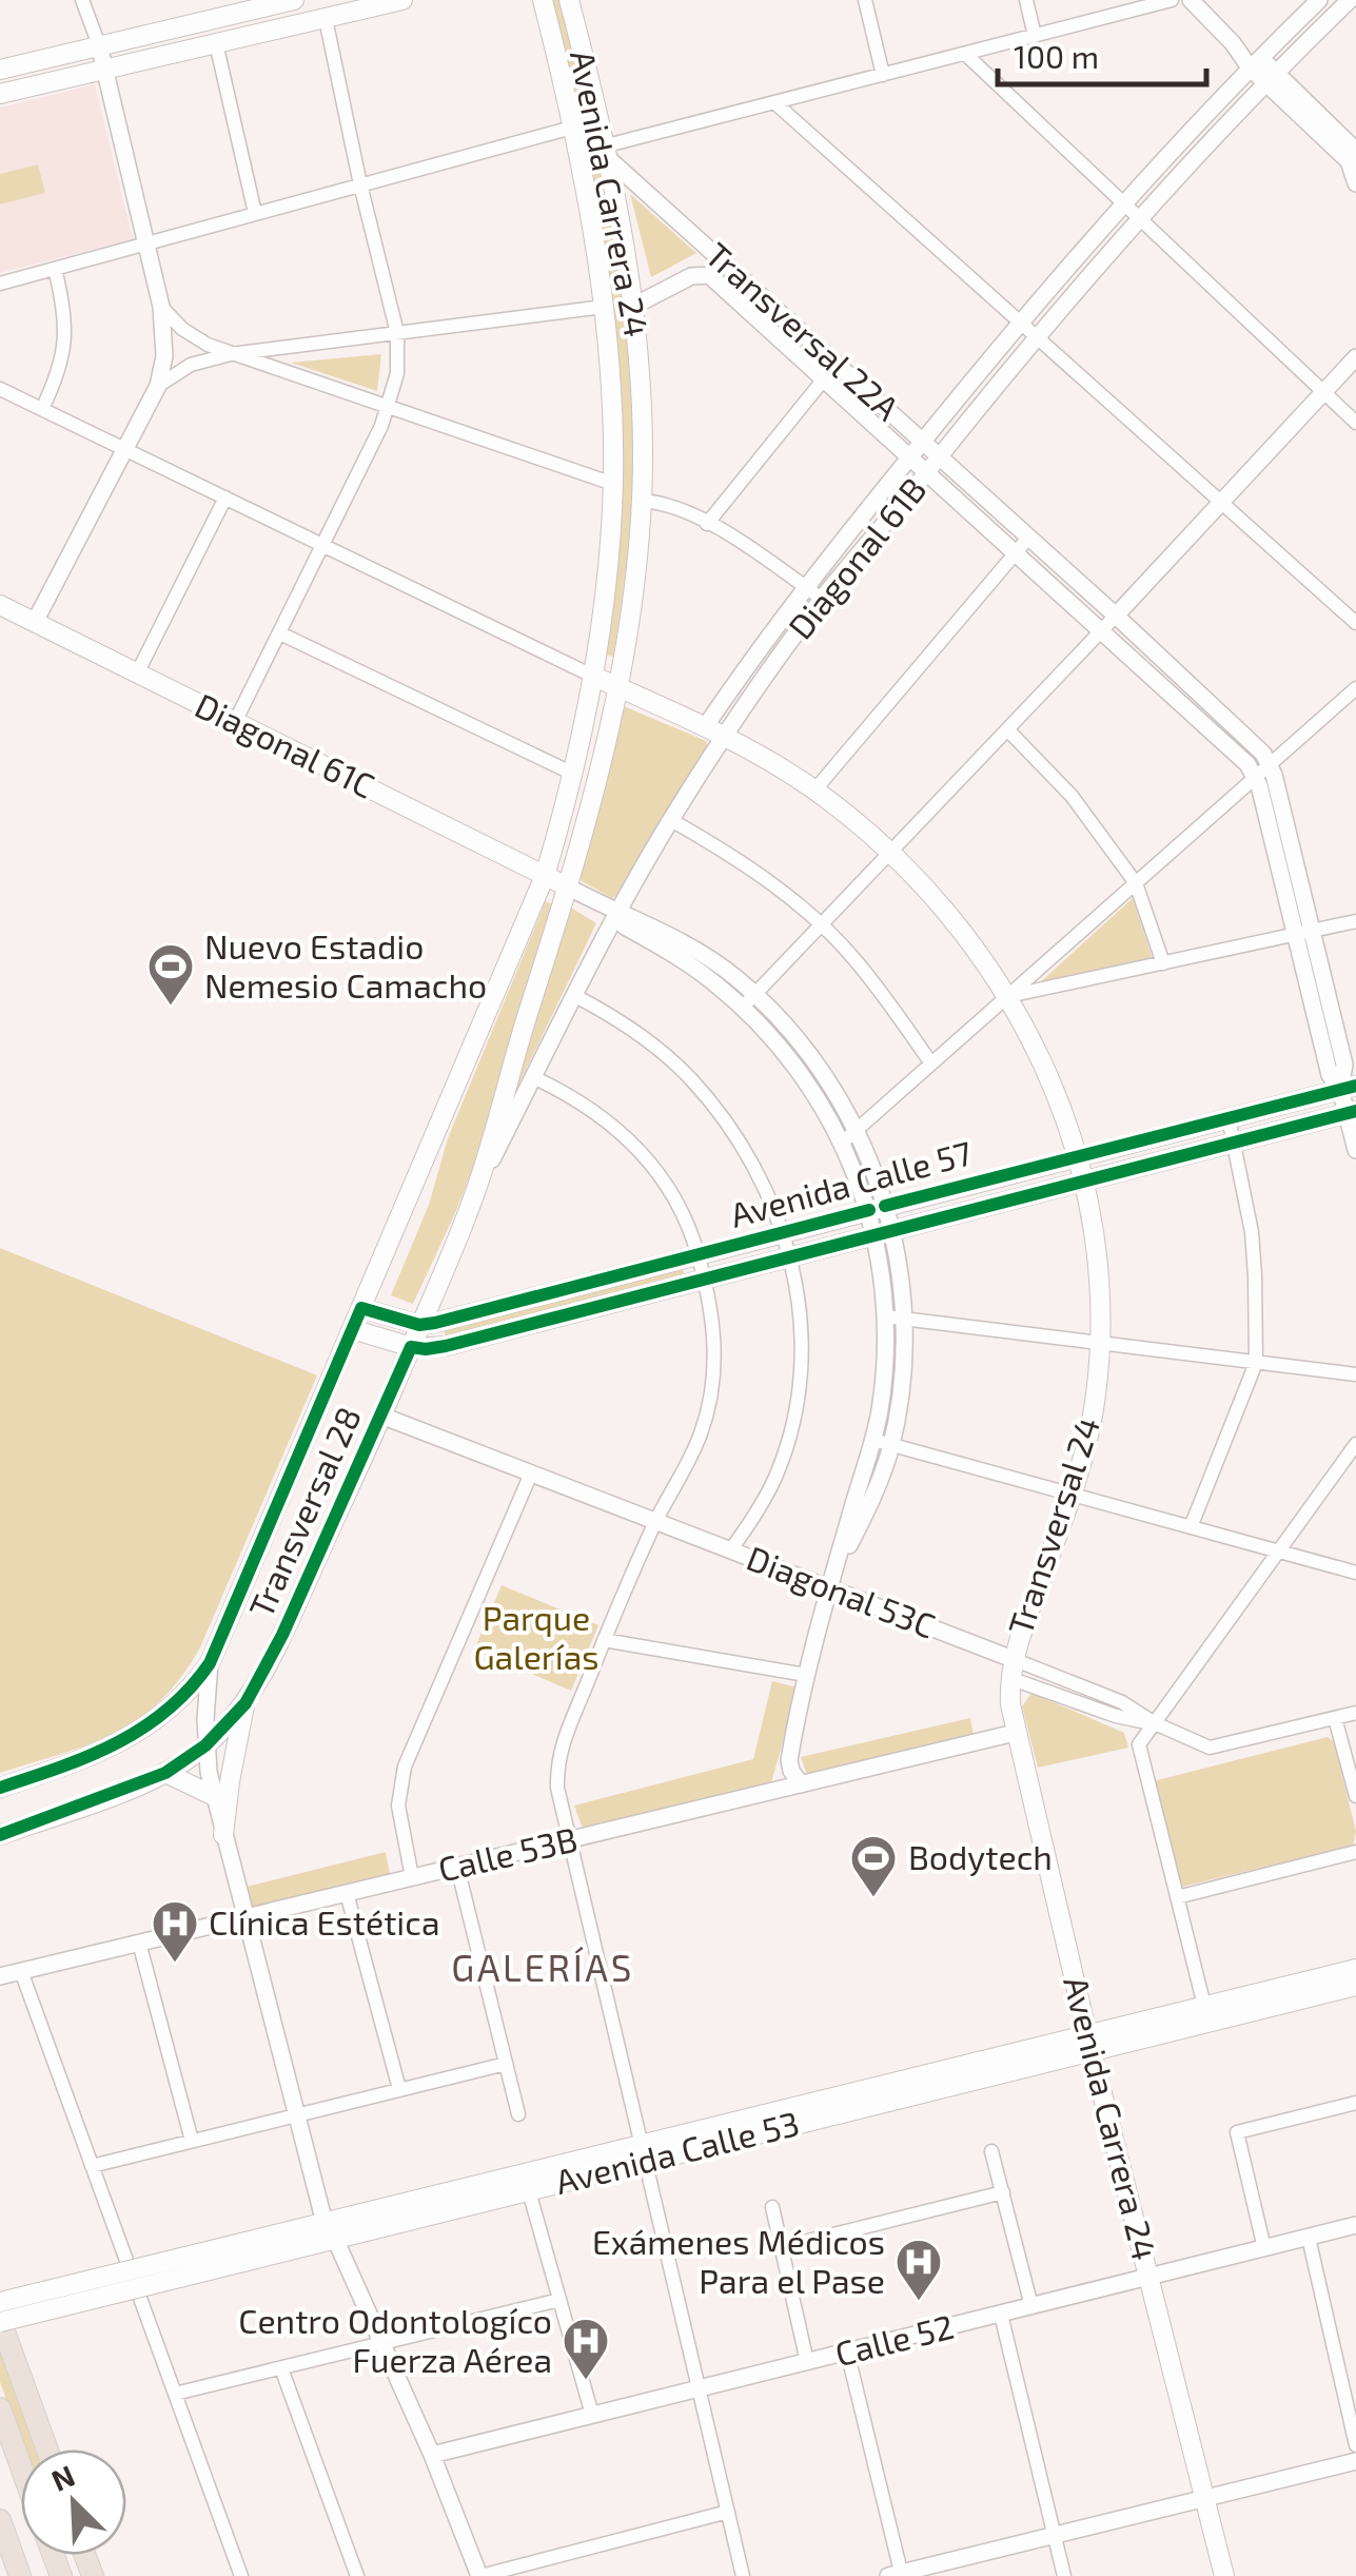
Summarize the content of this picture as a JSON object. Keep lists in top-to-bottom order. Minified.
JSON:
{"streets":{"main road":["Avenida Carrera 24","Diagonal 61C","Avenida Calle 57","Transversal 28","Transversal 24","Avenida Calle 53"],"street":["Transversal 22A","Diagonal 61B","Diagonal 53C","Calle 53B","Calle 52"]},"crossings":[["Avenida Carrera 24","Transversal 22A"],["Avenida Carrera 24","Diagonal 61C"],["Avenida Carrera 24","Transversal 28"],["Avenida Carrera 24","Transversal 24"],["Avenida Carrera 24","Diagonal 53C"],["Avenida Carrera 24","Calle 53B"],["Avenida Carrera 24","Avenida Calle 53"],["Avenida Carrera 24","Calle 52"],["Transversal 22A","Diagonal 61B"],["Diagonal 61B","Transversal 28"],["Diagonal 61B","Transversal 24"],["Diagonal 61C","Transversal 28"],["Avenida Calle 57","Transversal 28"],["Avenida Calle 57","Transversal 24"],["Transversal 28","Diagonal 53C"],["Transversal 24","Diagonal 53C"]],"districts":["GALERÍAS"],"parks":["Parque Galerías"],"places":{"sports":["Nuevo Estadio Nemesio Camacho","Bodytech"],"hospital":["Clínica Estética","Exámenes Médicos Para el Pase","Centro Odontologíco Fuerza Aérea"]},"scale_bar":"100 m","north":"top left"}
